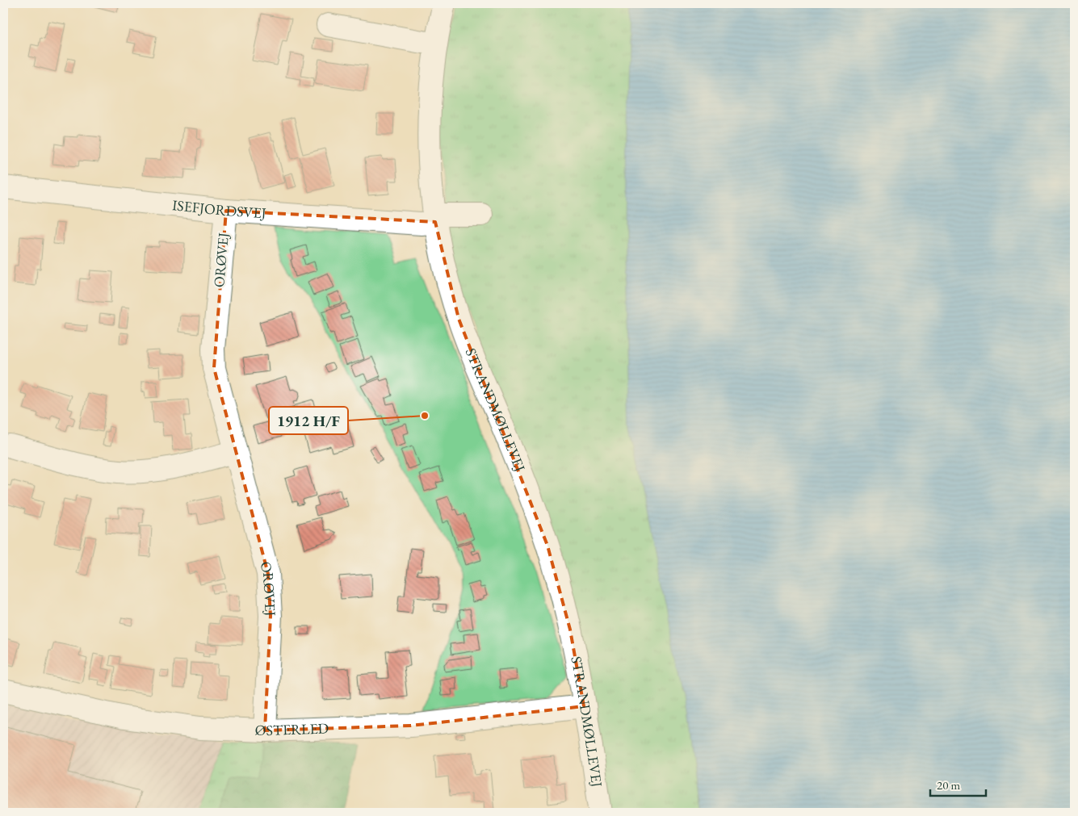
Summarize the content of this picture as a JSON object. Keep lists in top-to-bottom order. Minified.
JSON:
{"streets":{"street":["ISEFJORDSVEJ","ORØVEJ","STRANDMØLLEVEJ","ØSTERLED"]},"crossings":[["ISEFJORDSVEJ","ORØVEJ"],["ISEFJORDSVEJ","STRANDMØLLEVEJ"],["ORØVEJ","ØSTERLED"],["STRANDMØLLEVEJ","ØSTERLED"]],"places":["1912 H/F"],"scale_bar":"20 m"}
